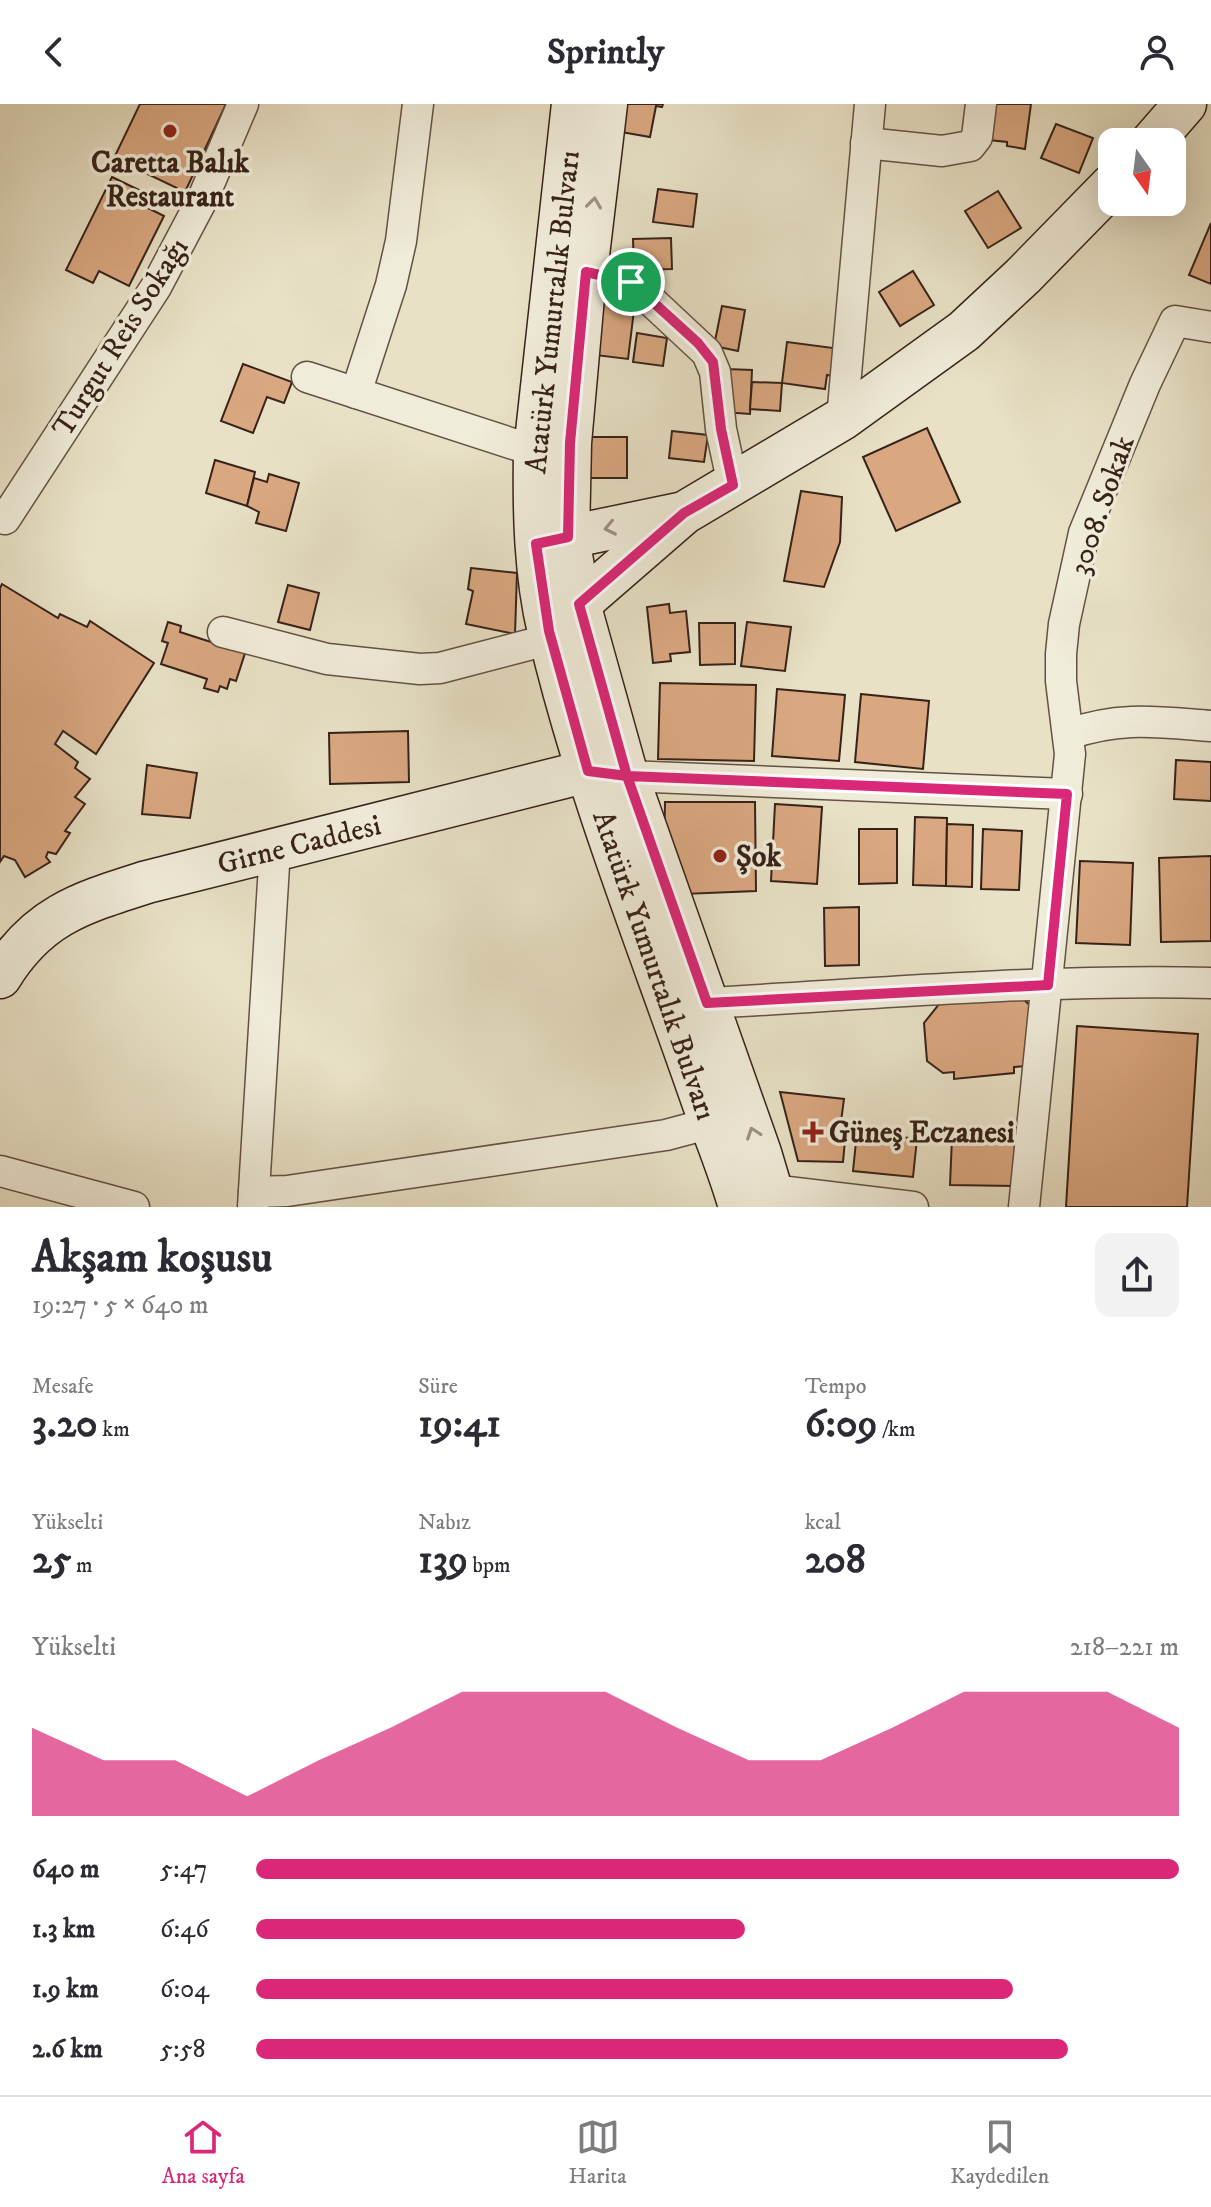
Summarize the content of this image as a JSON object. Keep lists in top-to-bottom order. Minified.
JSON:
{"streets":{"street":["Atatürk Yumurtalık Bulvarı","Turgut Reis Sokağı","3008. Sokak","Girne Caddesi"]},"crossings":[["Atatürk Yumurtalık Bulvarı","Girne Caddesi"]],"places":{"other":["Caretta Balık Restaurant","Şok"],"health":["Güneş Eczanesi"]},"north":"bottom","page":{"header":"Sprintly","heading":["Akşam koşusu","19:27 · 5 × 640 m"],"stats":[["Mesafe","3.20 km"],["Süre","19:41"],["Tempo","6:09 /km"],["Yükselti","25 m"],["Nabız","139 bpm"],["kcal","208"]],"chart":["Yükselti","218–221 m"],"list":[{"name":"640 m","note":"5:47"},{"name":"1.3 km","note":"6:46"},{"name":"1.9 km","note":"6:04"},{"name":"2.6 km","note":"5:58"}],"tabs":["Ana sayfa","Harita","Kaydedilen"]}}
